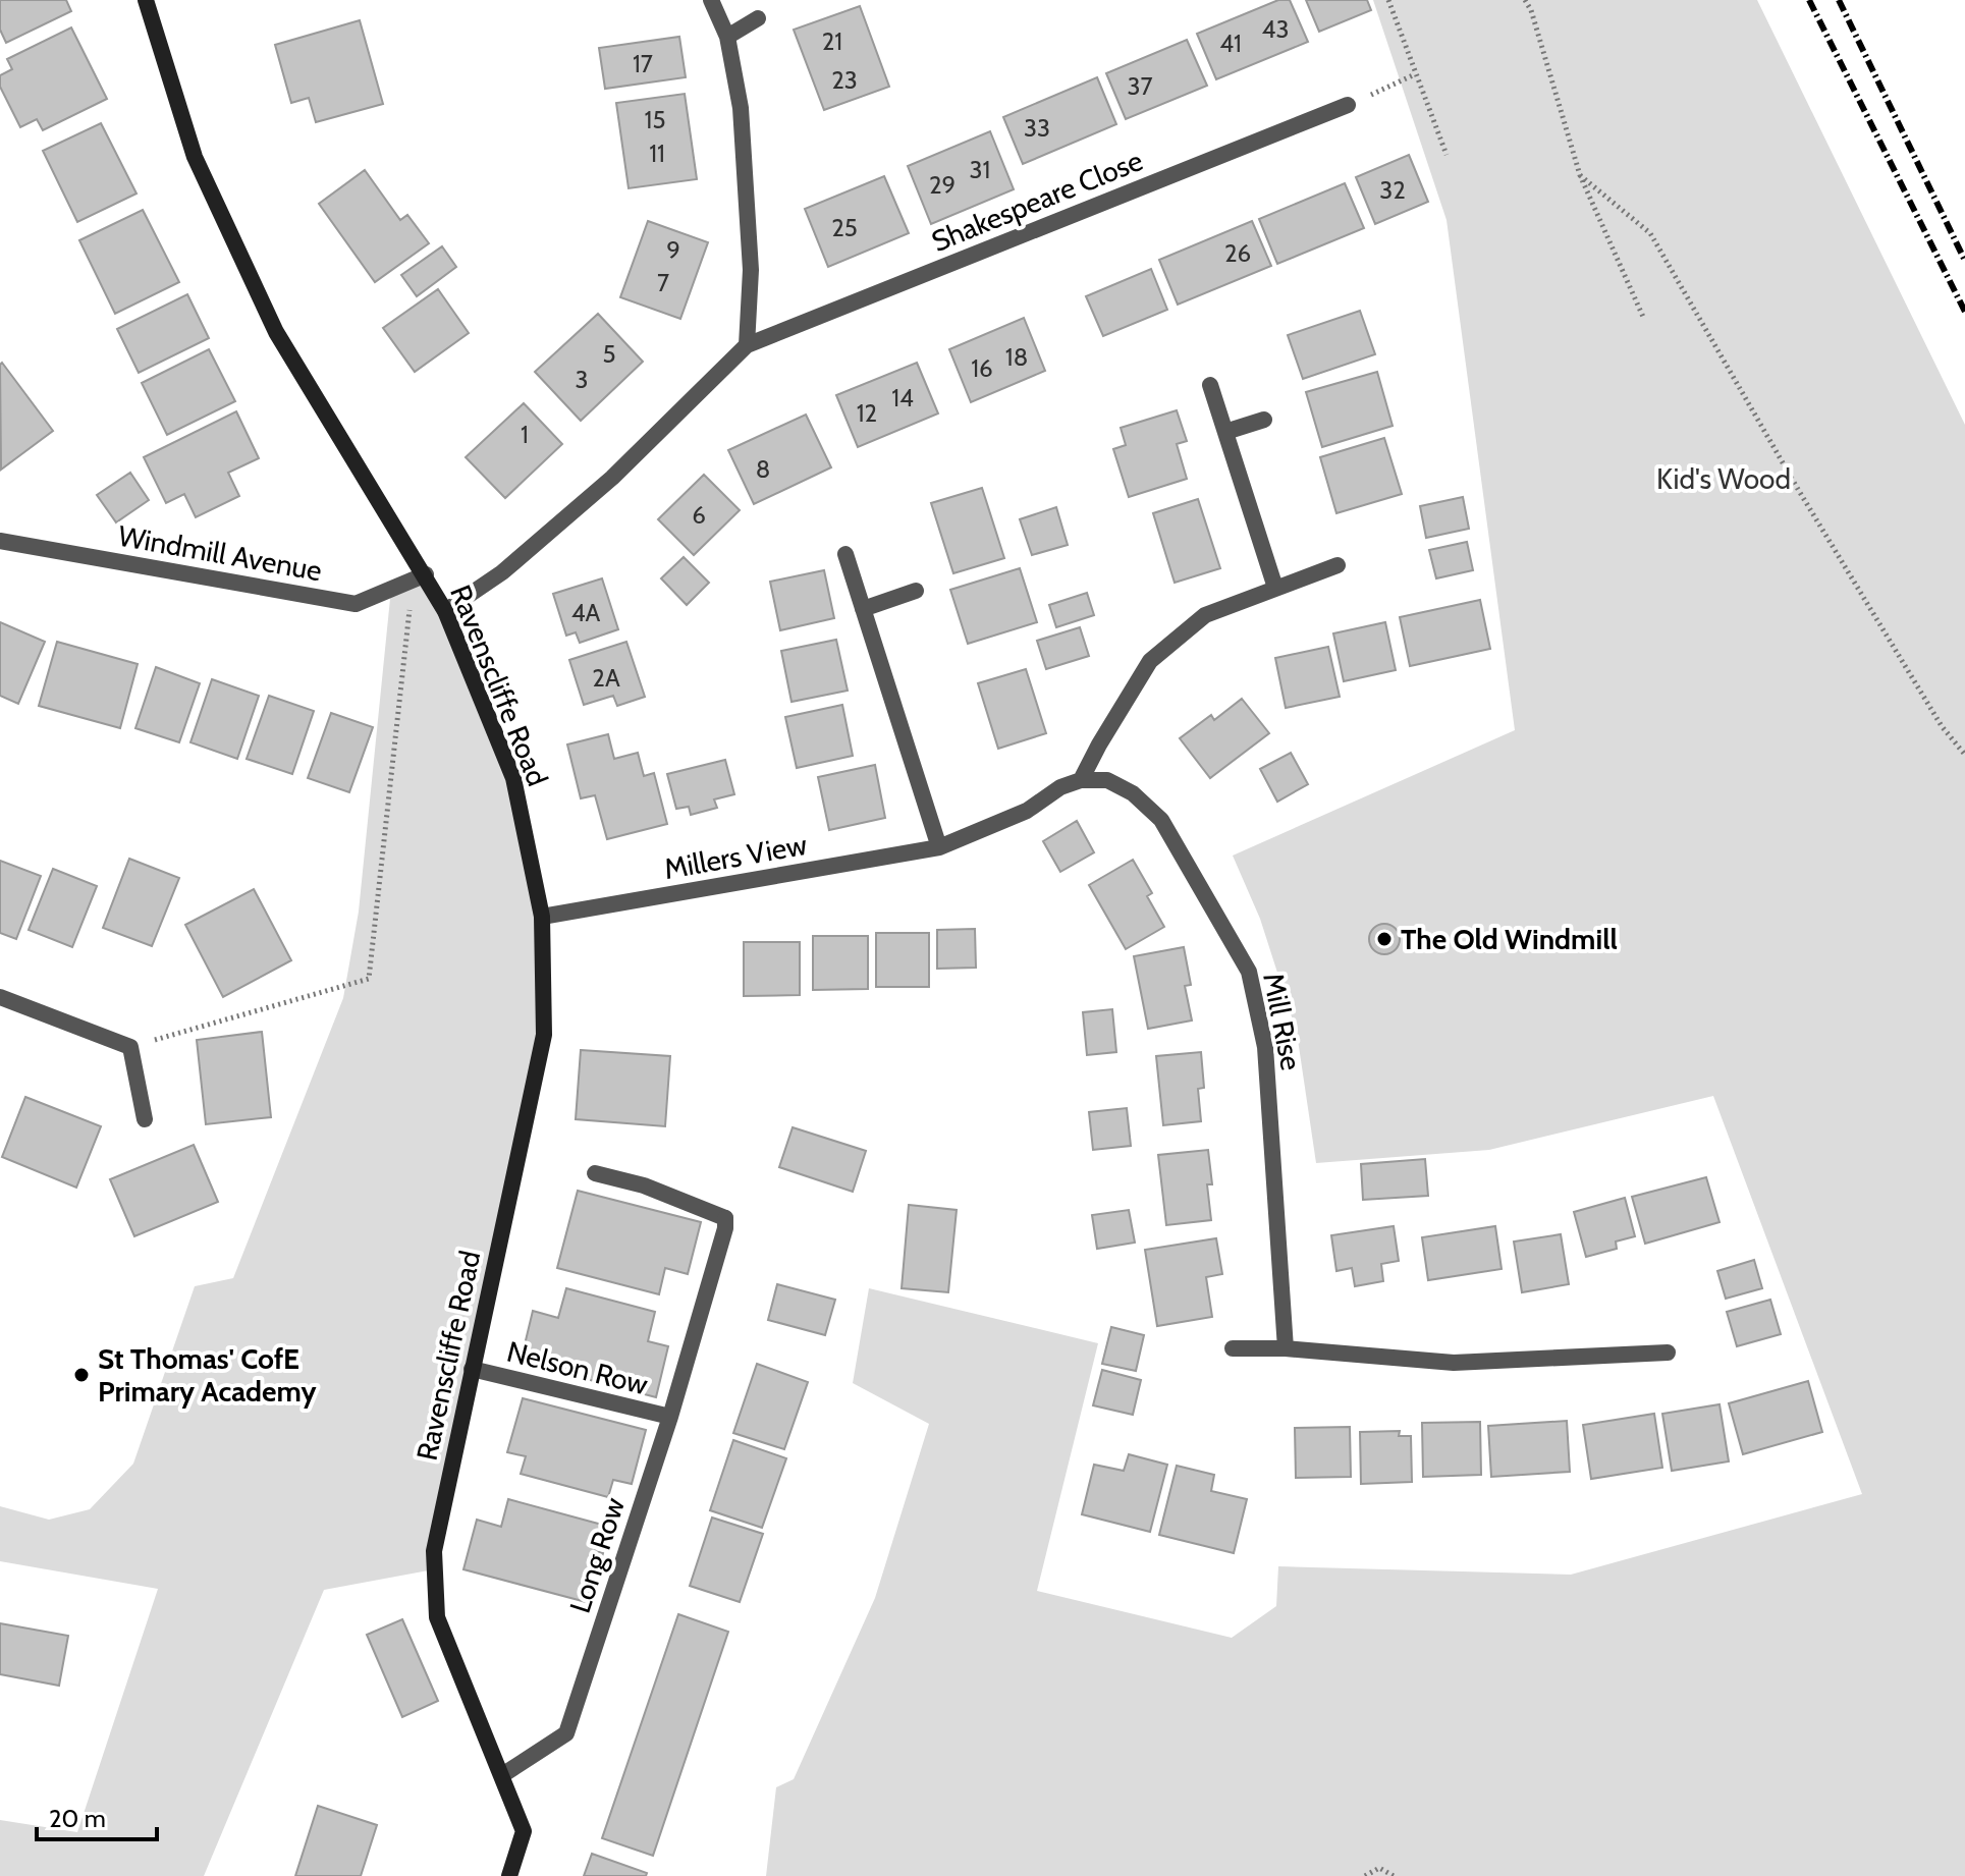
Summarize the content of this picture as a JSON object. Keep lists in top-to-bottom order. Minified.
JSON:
{"streets":{"street":["Shakespeare Close","Windmill Avenue","Ravenscliffe Road","Millers View","Mill Rise","Nelson Row","Long Row"]},"crossings":[["Shakespeare Close","Ravenscliffe Road"],["Windmill Avenue","Ravenscliffe Road"],["Ravenscliffe Road","Millers View"],["Ravenscliffe Road","Nelson Row"],["Ravenscliffe Road","Long Row"],["Millers View","Mill Rise"],["Nelson Row","Long Row"]],"parks":["Kid's Wood"],"places":["The Old Windmill","St Thomas' CofE Primary Academy"],"house_numbers":["43","21","41","17","23","37","15","33","11","31","29","32","25","9","26","7","5","18","16","3","14","12","1","8","6","4A","2A"],"scale_bar":"20 m"}
